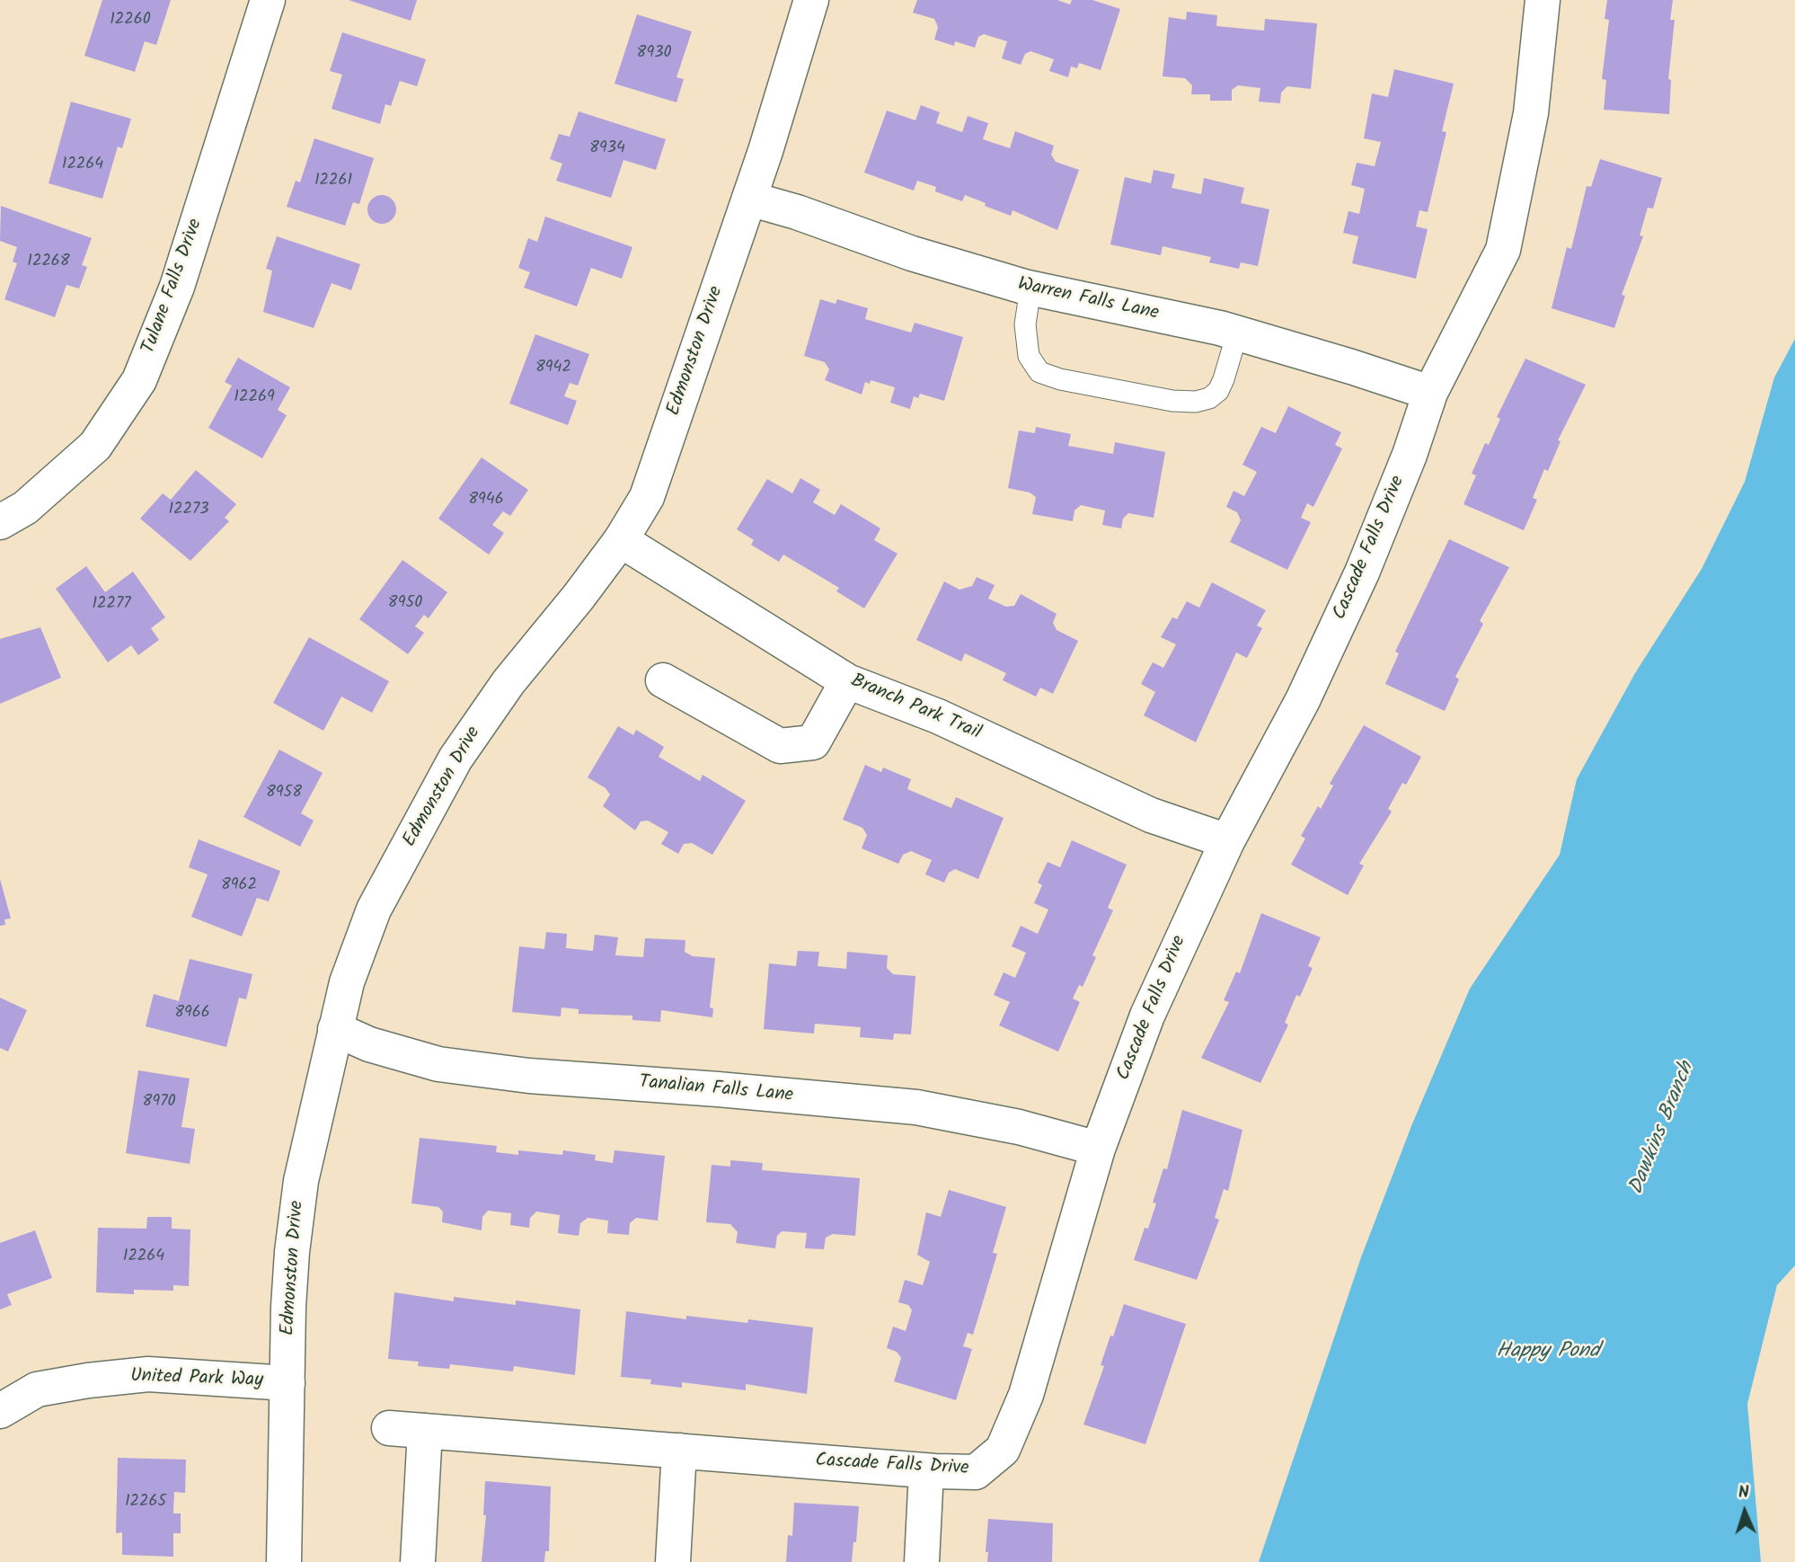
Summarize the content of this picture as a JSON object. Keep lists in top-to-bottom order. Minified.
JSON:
{"streets":{"street":["Tulane Falls Drive","Warren Falls Lane","Edmonston Drive","Cascade Falls Drive","Branch Park Trail","Tanalian Falls Lane","United Park Way"]},"crossings":[["Warren Falls Lane","Edmonston Drive"],["Warren Falls Lane","Cascade Falls Drive"],["Edmonston Drive","Branch Park Trail"],["Edmonston Drive","Tanalian Falls Lane"],["Edmonston Drive","United Park Way"],["Cascade Falls Drive","Branch Park Trail"],["Cascade Falls Drive","Tanalian Falls Lane"]],"water":["Dawkins Branch","Happy Pond"],"house_numbers":["12260","8930","8934","12264","12261","12268","8942","12269","8946","12273","8950","12277","8958","8962","8966","8970","12264","12265"],"north":"top"}
